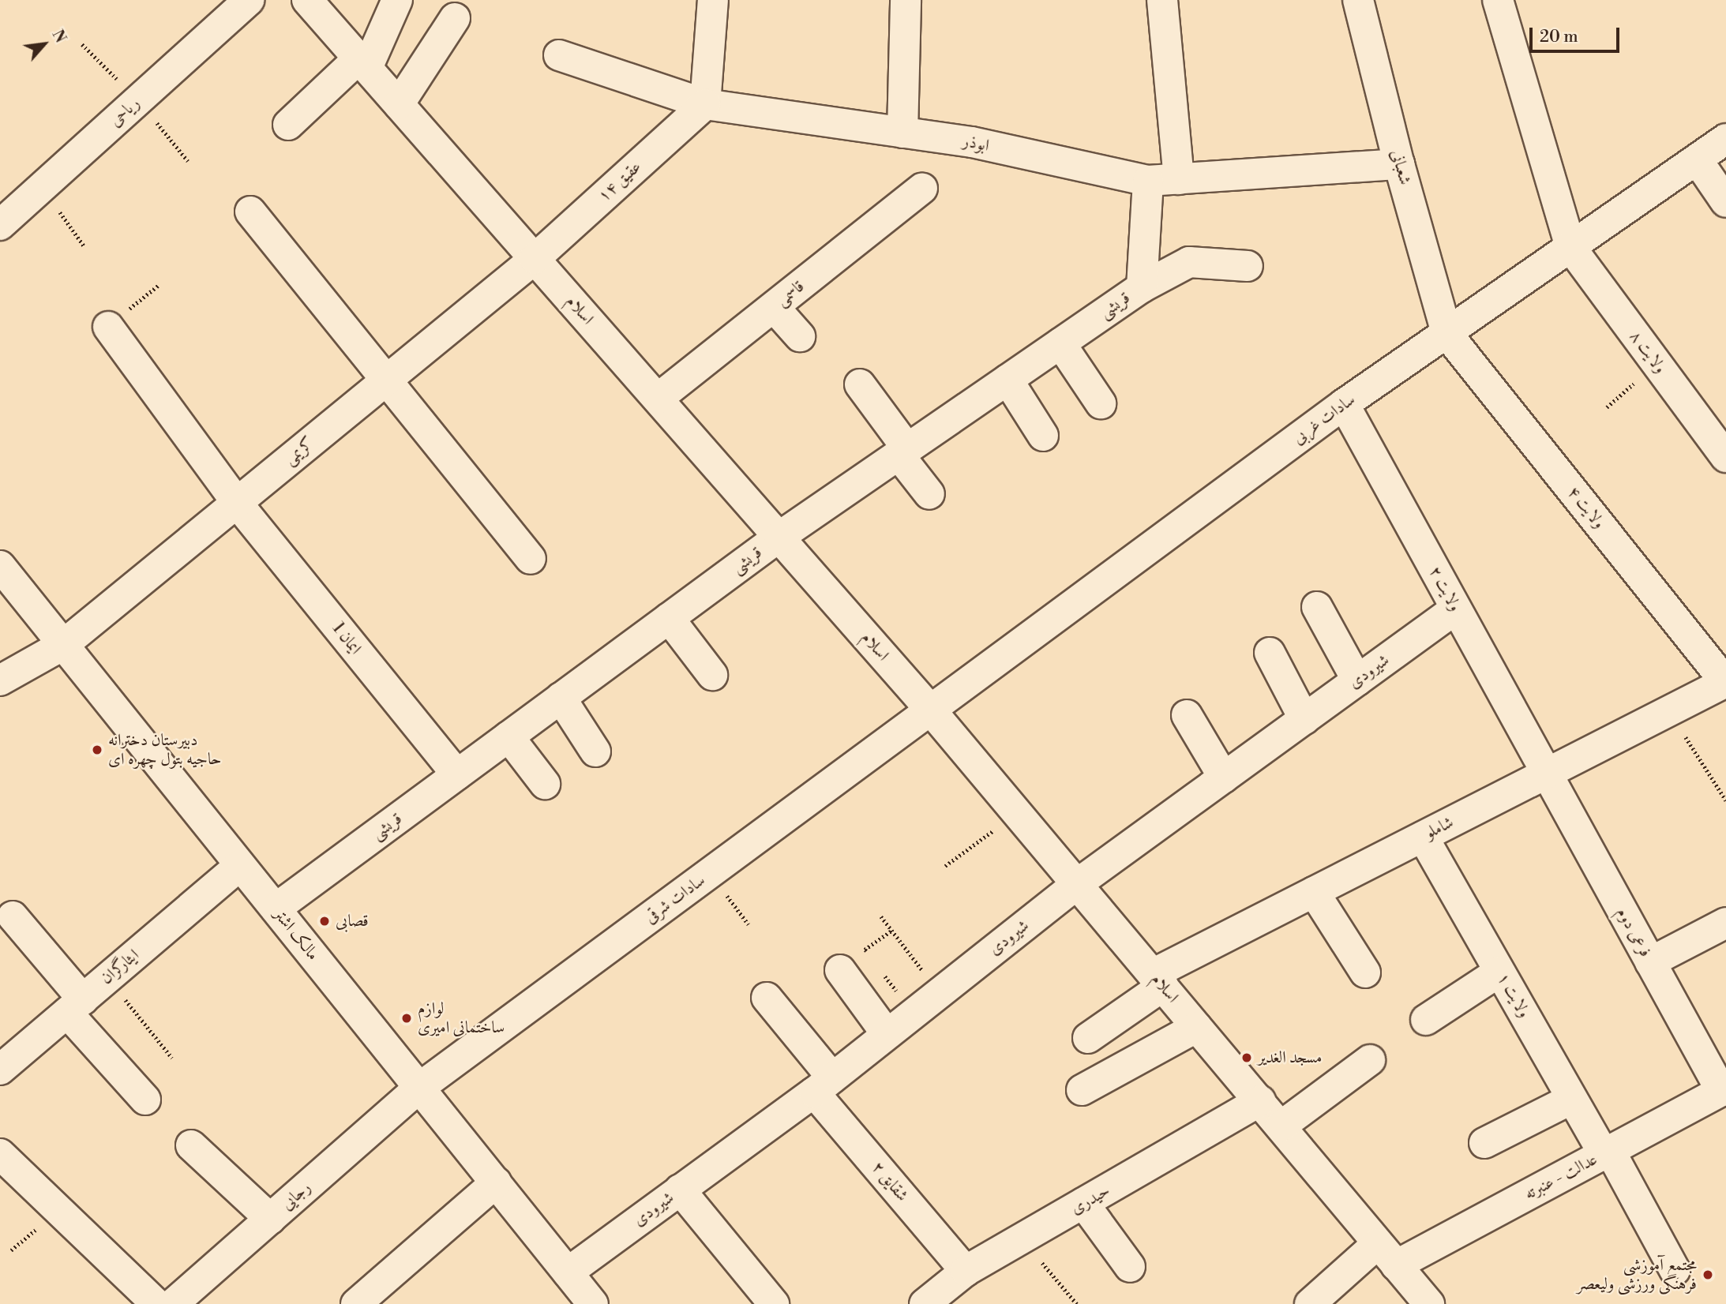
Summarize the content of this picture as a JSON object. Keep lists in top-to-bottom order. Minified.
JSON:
{"streets":{"street":["ریاحی","ابوذر","شعبانی","عقیق ۱۴","قاسمی","قریشی","اسلام","ولایت ۸","سادات غربی","کریمی","ولایت ۴","ولایت ۲","ایمان 1","شیرودی","شاملو","سادات شرقی","فرعی دوم","مالک اشتر","ایثارگران","ولایت ۱","عدالت - عنبرته","شقایق ۲","رجایی","حیدری"]},"crossings":[["ابوذر","شعبانی"],["ابوذر","عقیق ۱۴"],["ابوذر","قریشی"],["شعبانی","سادات غربی"],["شعبانی","ولایت ۴"],["عقیق ۱۴","اسلام"],["عقیق ۱۴","کریمی"],["قاسمی","اسلام"],["قریشی","اسلام"],["قریشی","ایمان 1"],["قریشی","مالک اشتر"],["اسلام","سادات غربی"],["اسلام","کریمی"],["اسلام","شیرودی"],["اسلام","شاملو"],["اسلام","سادات شرقی"],["اسلام","عدالت - عنبرته"],["اسلام","حیدری"],["ولایت ۸","سادات غربی"],["سادات غربی","ولایت ۴"],["سادات غربی","ولایت ۲"],["سادات غربی","سادات شرقی"],["کریمی","ایمان 1"],["کریمی","مالک اشتر"],["ولایت ۴","شاملو"],["ولایت ۲","شیرودی"],["ولایت ۲","شاملو"],["ولایت ۲","فرعی دوم"],["شیرودی","مالک اشتر"],["شیرودی","شقایق ۲"],["شاملو","فرعی دوم"],["شاملو","ولایت ۱"],["سادات شرقی","مالک اشتر"],["سادات شرقی","رجایی"],["فرعی دوم","عدالت - عنبرته"],["مالک اشتر","ایثارگران"],["مالک اشتر","رجایی"],["ولایت ۱","عدالت - عنبرته"],["شقایق ۲","حیدری"]],"places":["دبیرستان دخترانه حاجیه بتول چهره ای","قصابی","لوازم ساختمانی امیری","مسجد الغدیر","مجتمع آموزشی فرهنگی ورزشی ولیعصر"],"scale_bar":"20 m","north":"top right"}
